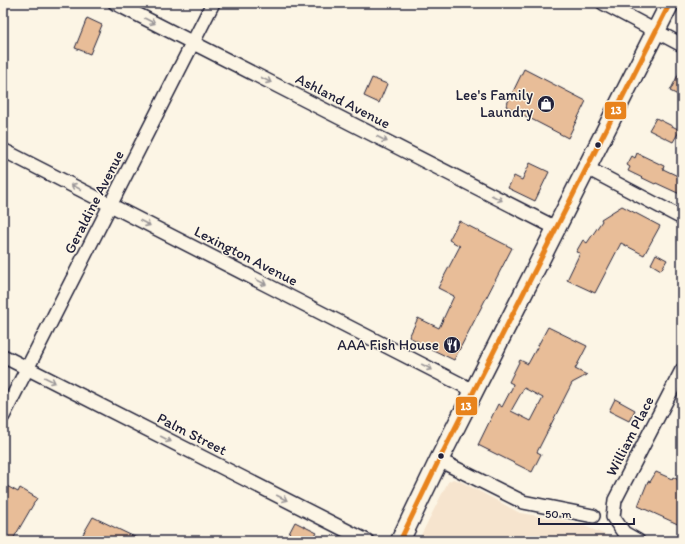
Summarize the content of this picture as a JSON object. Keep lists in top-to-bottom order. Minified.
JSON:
{"streets":{"street":["Ashland Avenue","Geraldine Avenue","Lexington Avenue","Palm Street","William Place"]},"crossings":[["Ashland Avenue","Geraldine Avenue"],["Geraldine Avenue","Lexington Avenue"],["Geraldine Avenue","Palm Street"]],"one_way":["Ashland Avenue","Palm Street"],"places":{"shop":["Lee's Family Laundry"],"restaurant":["AAA Fish House"]},"lines":["transit line 13"],"scale_bar":"50 m"}
